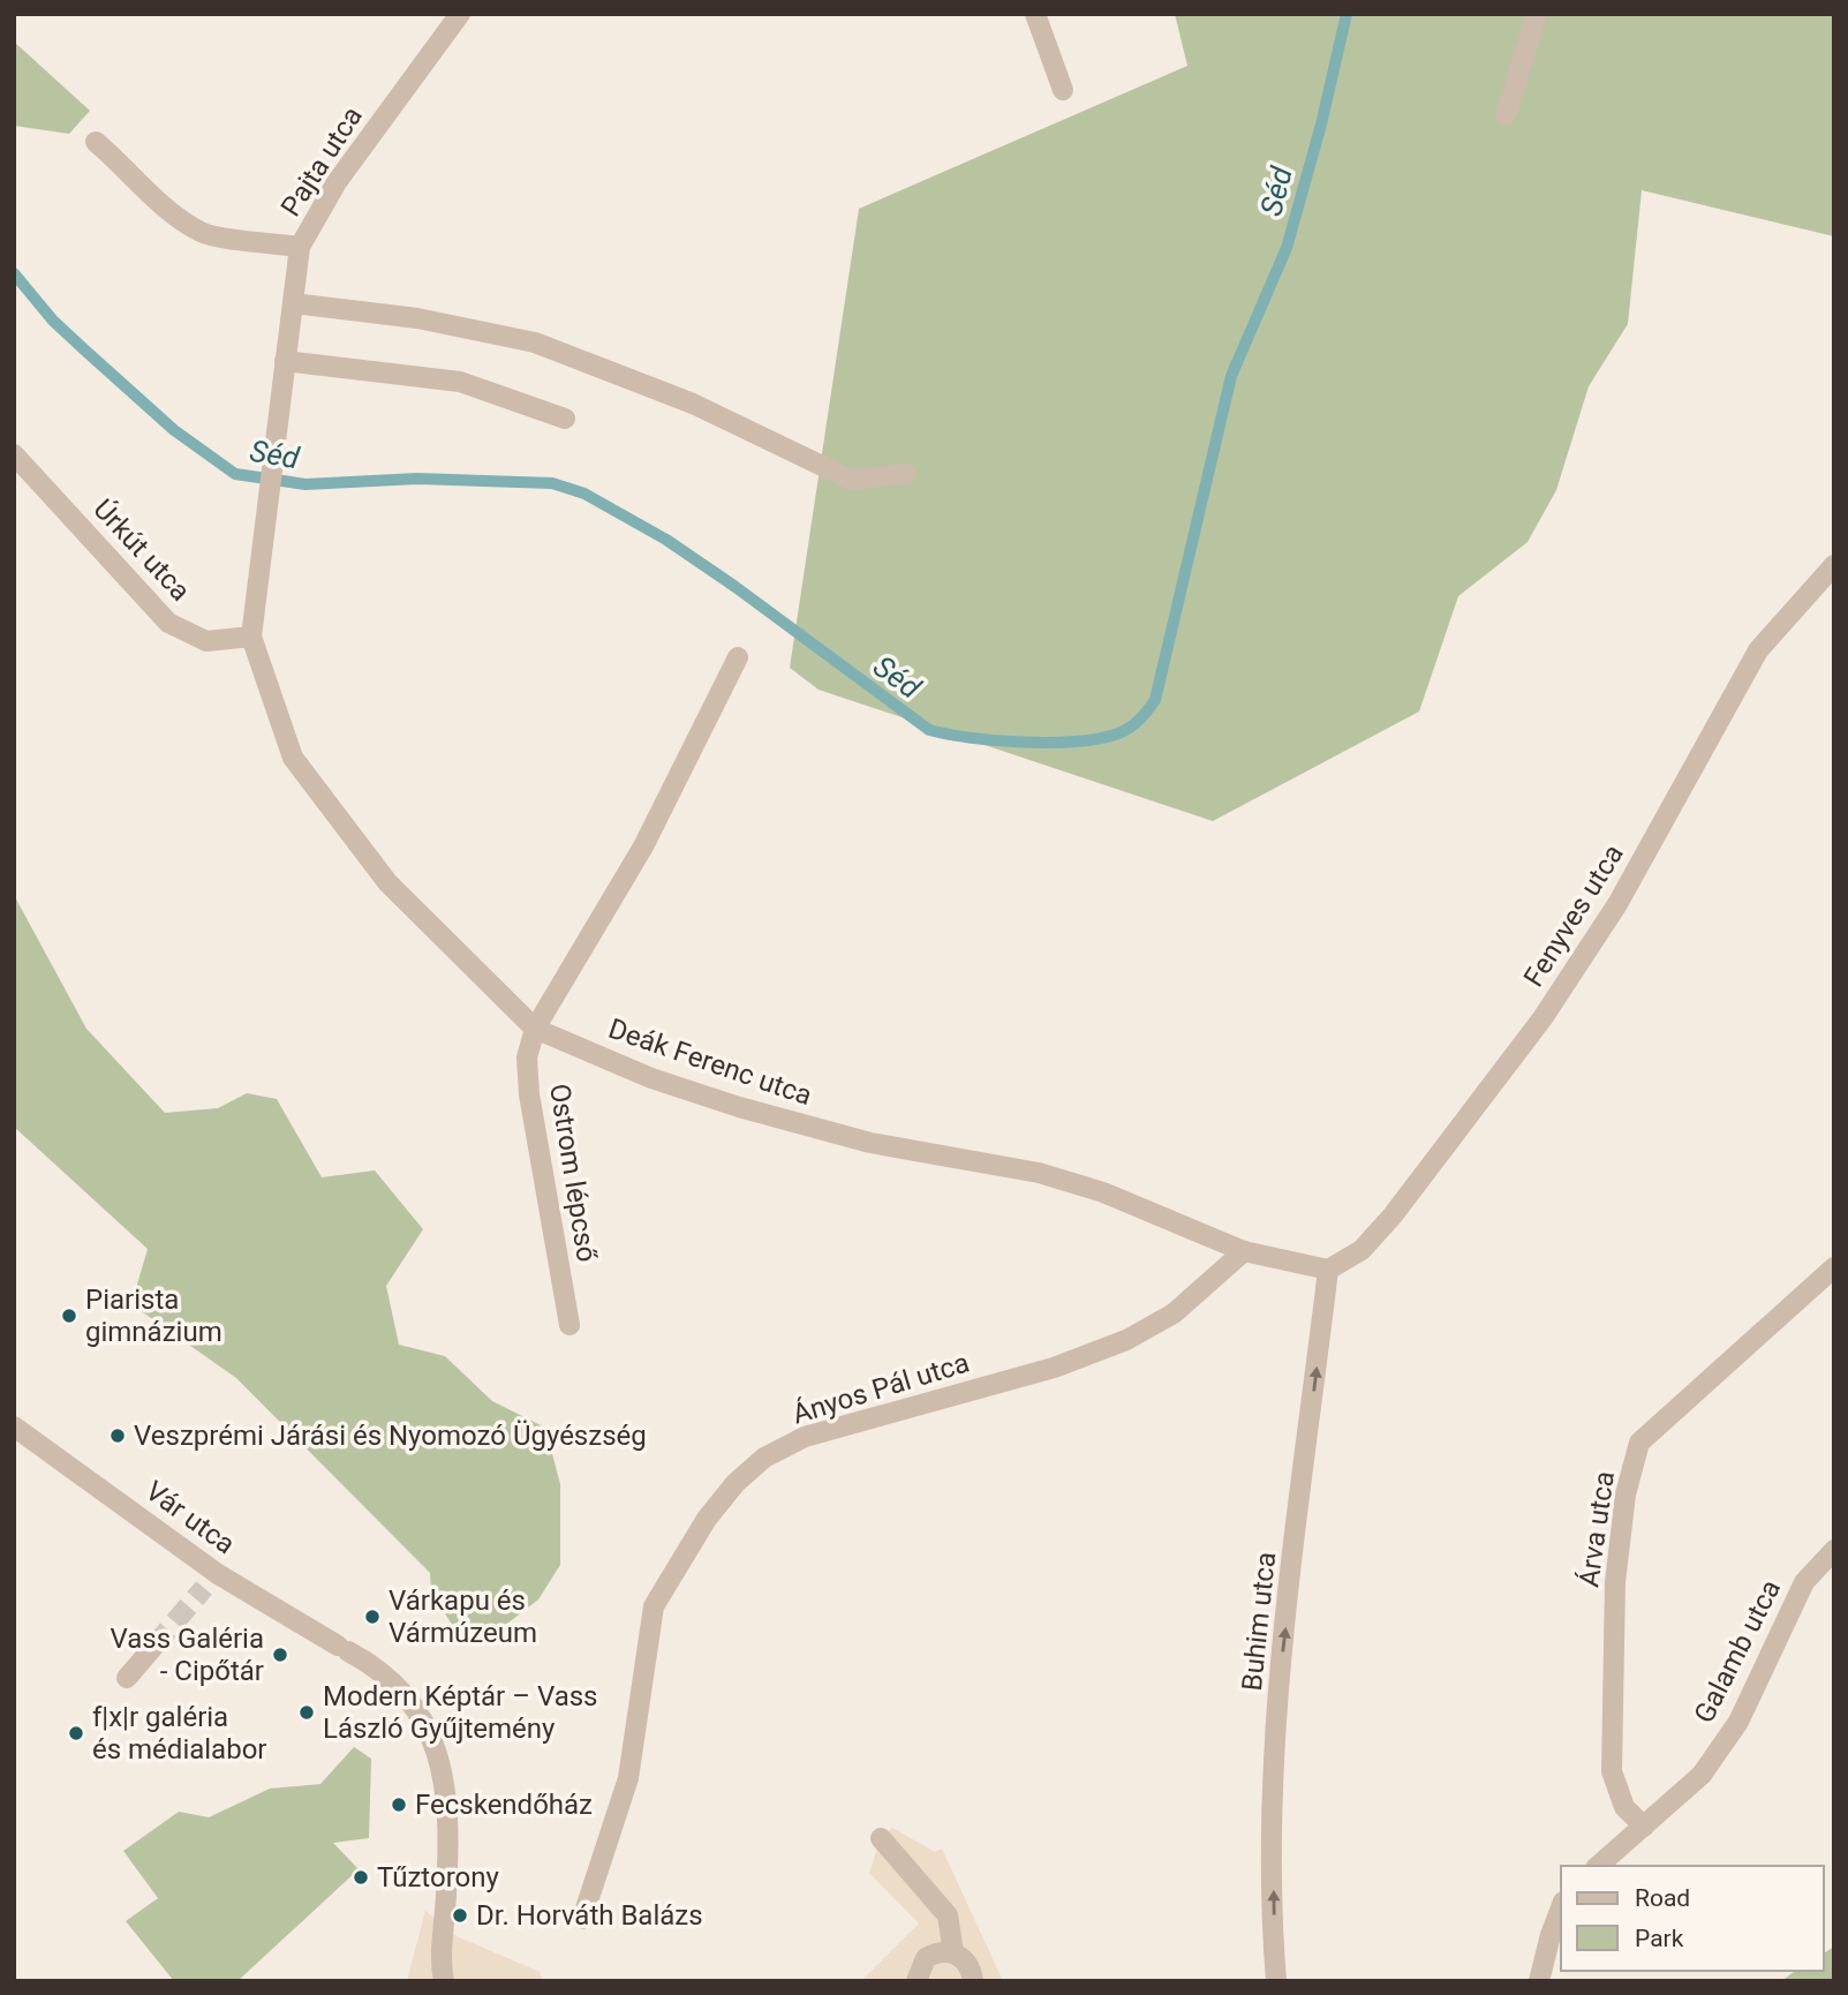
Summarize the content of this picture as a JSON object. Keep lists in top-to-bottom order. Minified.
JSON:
{"streets":{"street":["Pajta utca","Úrkút utca","Fenyves utca","Deák Ferenc utca","Ostrom lépcső","Ányos Pál utca","Vár utca","Árva utca","Buhim utca","Galamb utca"]},"crossings":[["Pajta utca","Deák Ferenc utca"],["Úrkút utca","Deák Ferenc utca"],["Fenyves utca","Deák Ferenc utca"],["Fenyves utca","Buhim utca"],["Deák Ferenc utca","Ostrom lépcső"],["Deák Ferenc utca","Ányos Pál utca"],["Deák Ferenc utca","Buhim utca"],["Árva utca","Galamb utca"]],"one_way":["Buhim utca"],"water":["Séd"],"places":["Piarista gimnázium","Veszprémi Járási és Nyomozó Ügyészség","Várkapu és Vármúzeum","Vass Galéria - Cipőtár","Modern Képtár – Vass László Gyűjtemény","f|x|r galéria és médialabor","Fecskendőház","Tűztorony","Dr. Horváth Balázs"],"legend":["Road","Park"]}
